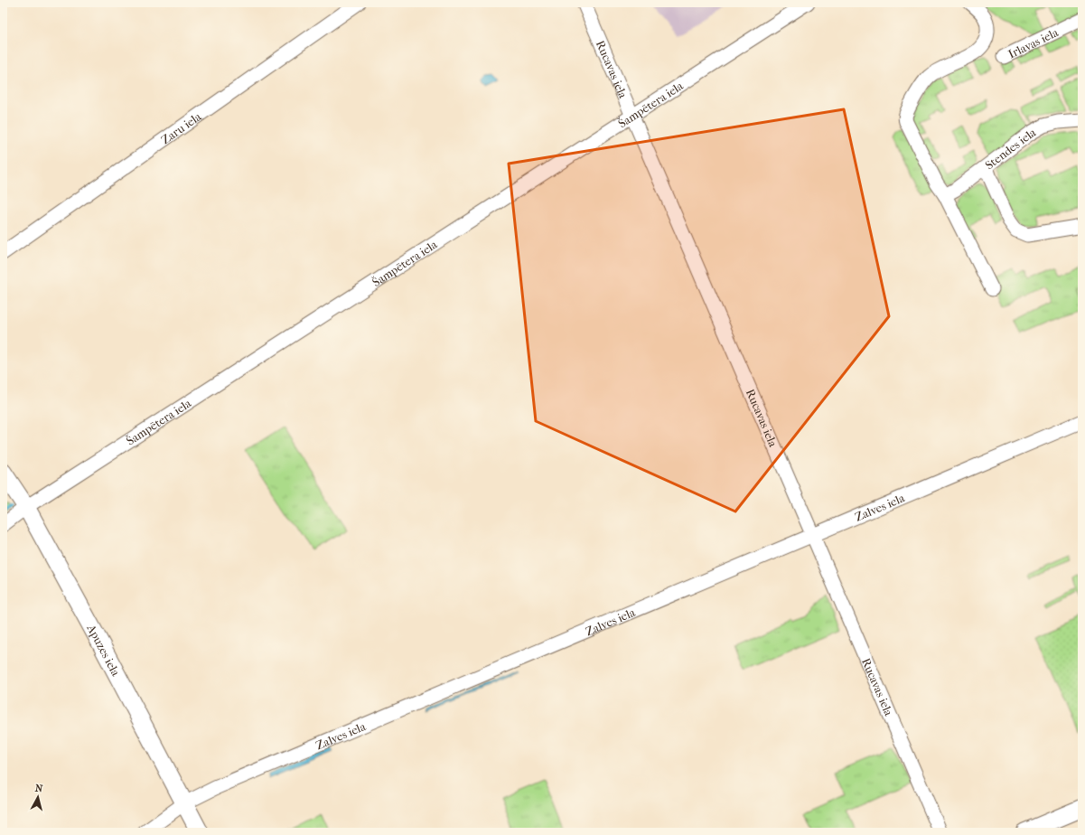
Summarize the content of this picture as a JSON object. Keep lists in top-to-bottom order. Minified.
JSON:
{"streets":{"street":["Irlavas iela","Rucavas iela","Šampētera iela","Zaru iela","Stendes iela","Zalves iela","Apuzes iela"]},"crossings":[["Rucavas iela","Šampētera iela"],["Rucavas iela","Zalves iela"],["Šampētera iela","Apuzes iela"],["Zalves iela","Apuzes iela"]],"north":"top"}
